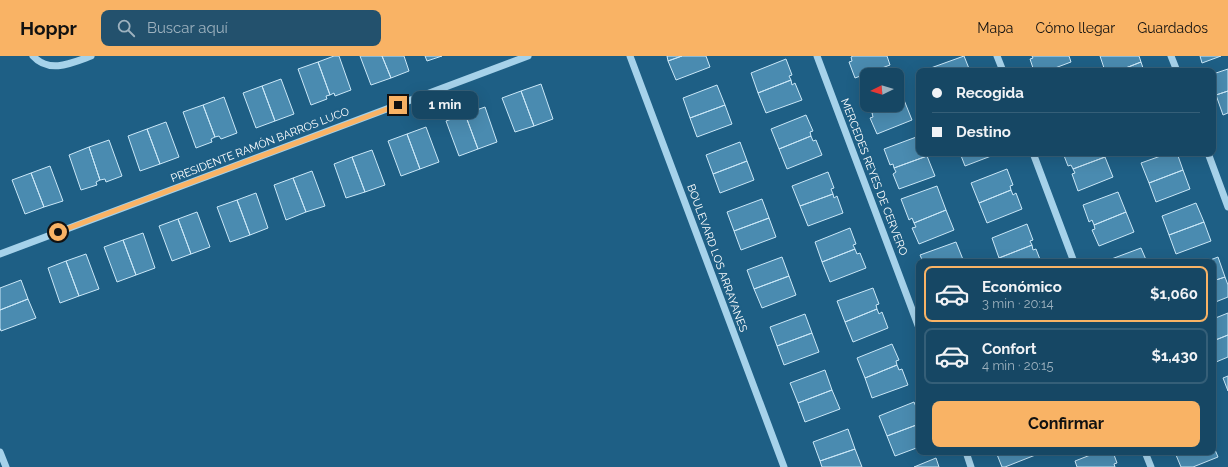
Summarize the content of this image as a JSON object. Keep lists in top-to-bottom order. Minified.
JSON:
{"streets":{"street":["PRESIDENTE RAMÓN BARROS LUCO","MERCEDES REYES DE CERVERO","BOULEVARD LOS ARRAYANES"]},"north":"left","page":{"header":"Hoppr","search":"Buscar aquí","nav":["Mapa","Cómo llegar","Guardados"],"banner":["Recogida","Destino"],"bubble":"1 min","list":[{"name":"Económico","note":"3 min · 20:14","value":"$1,060"},{"name":"Confort","note":"4 min · 20:15","value":"$1,430"}],"buttons":"Confirmar"}}
